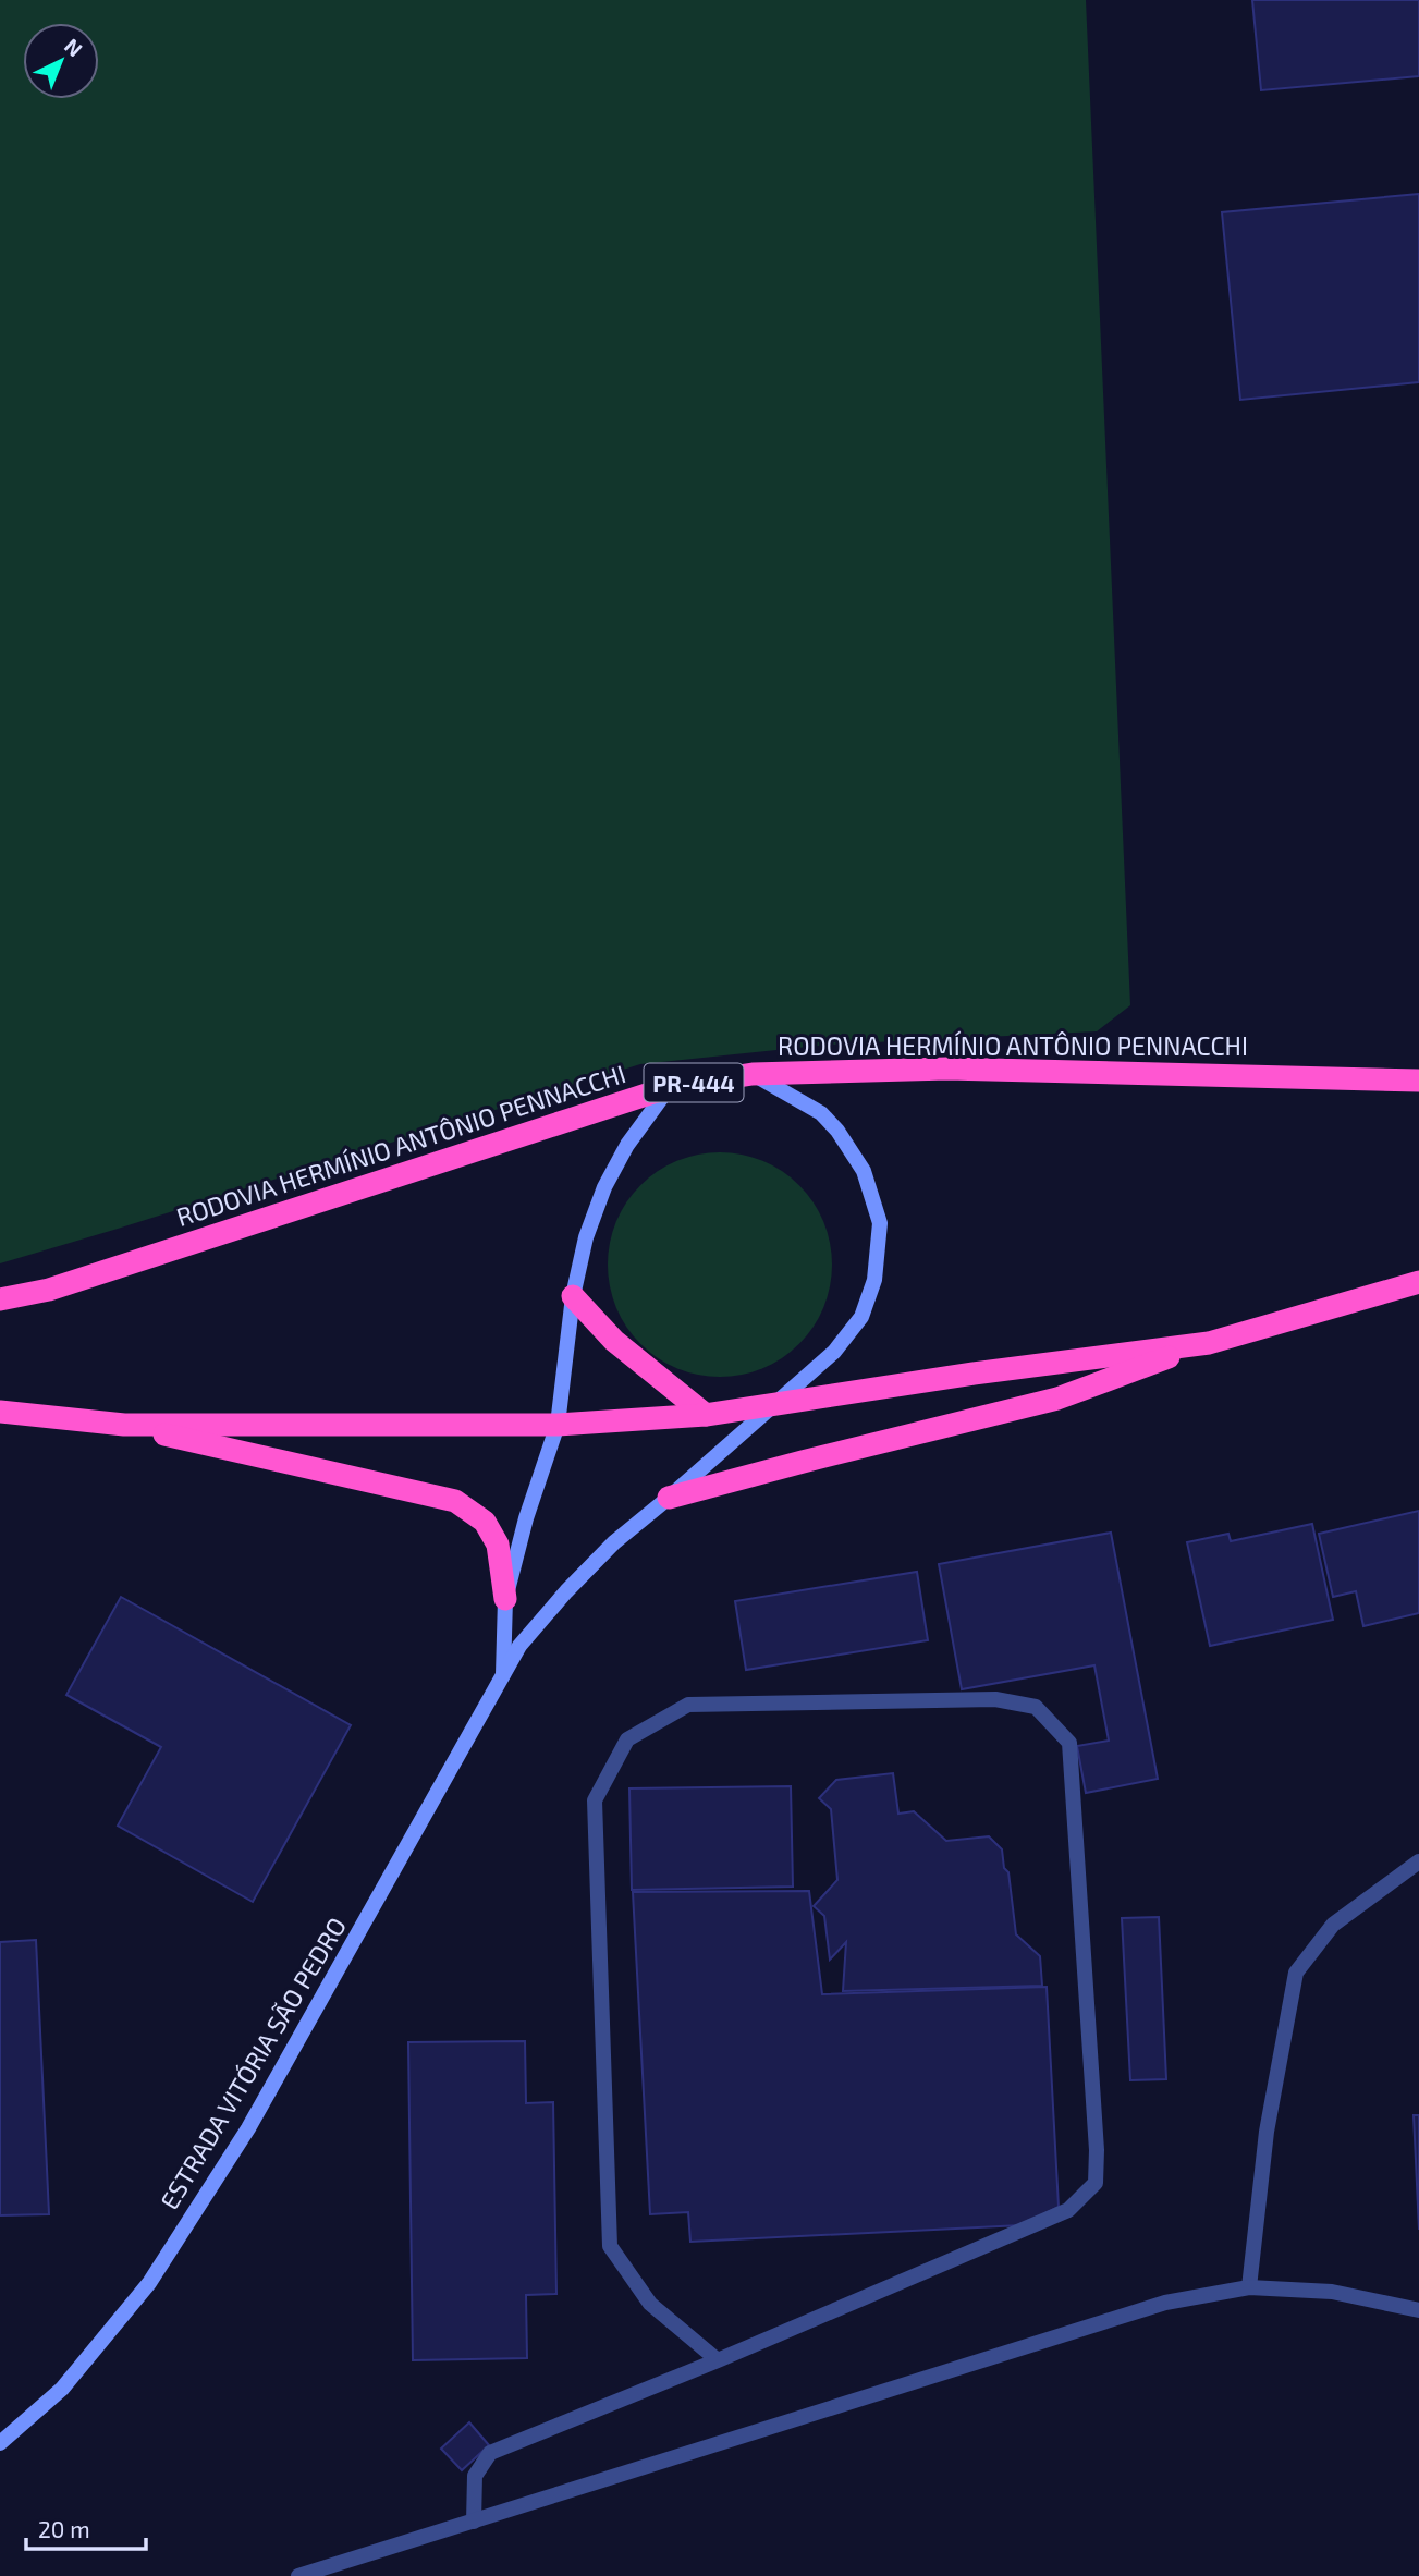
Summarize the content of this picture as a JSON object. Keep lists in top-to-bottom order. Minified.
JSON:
{"streets":{"highway":["RODOVIA HERMÍNIO ANTÔNIO PENNACCHI","PR-444"],"main road":["ESTRADA VITÓRIA SÃO PEDRO"]},"crossings":[["RODOVIA HERMÍNIO ANTÔNIO PENNACCHI","ESTRADA VITÓRIA SÃO PEDRO"]],"scale_bar":"20 m","north":"top right"}
